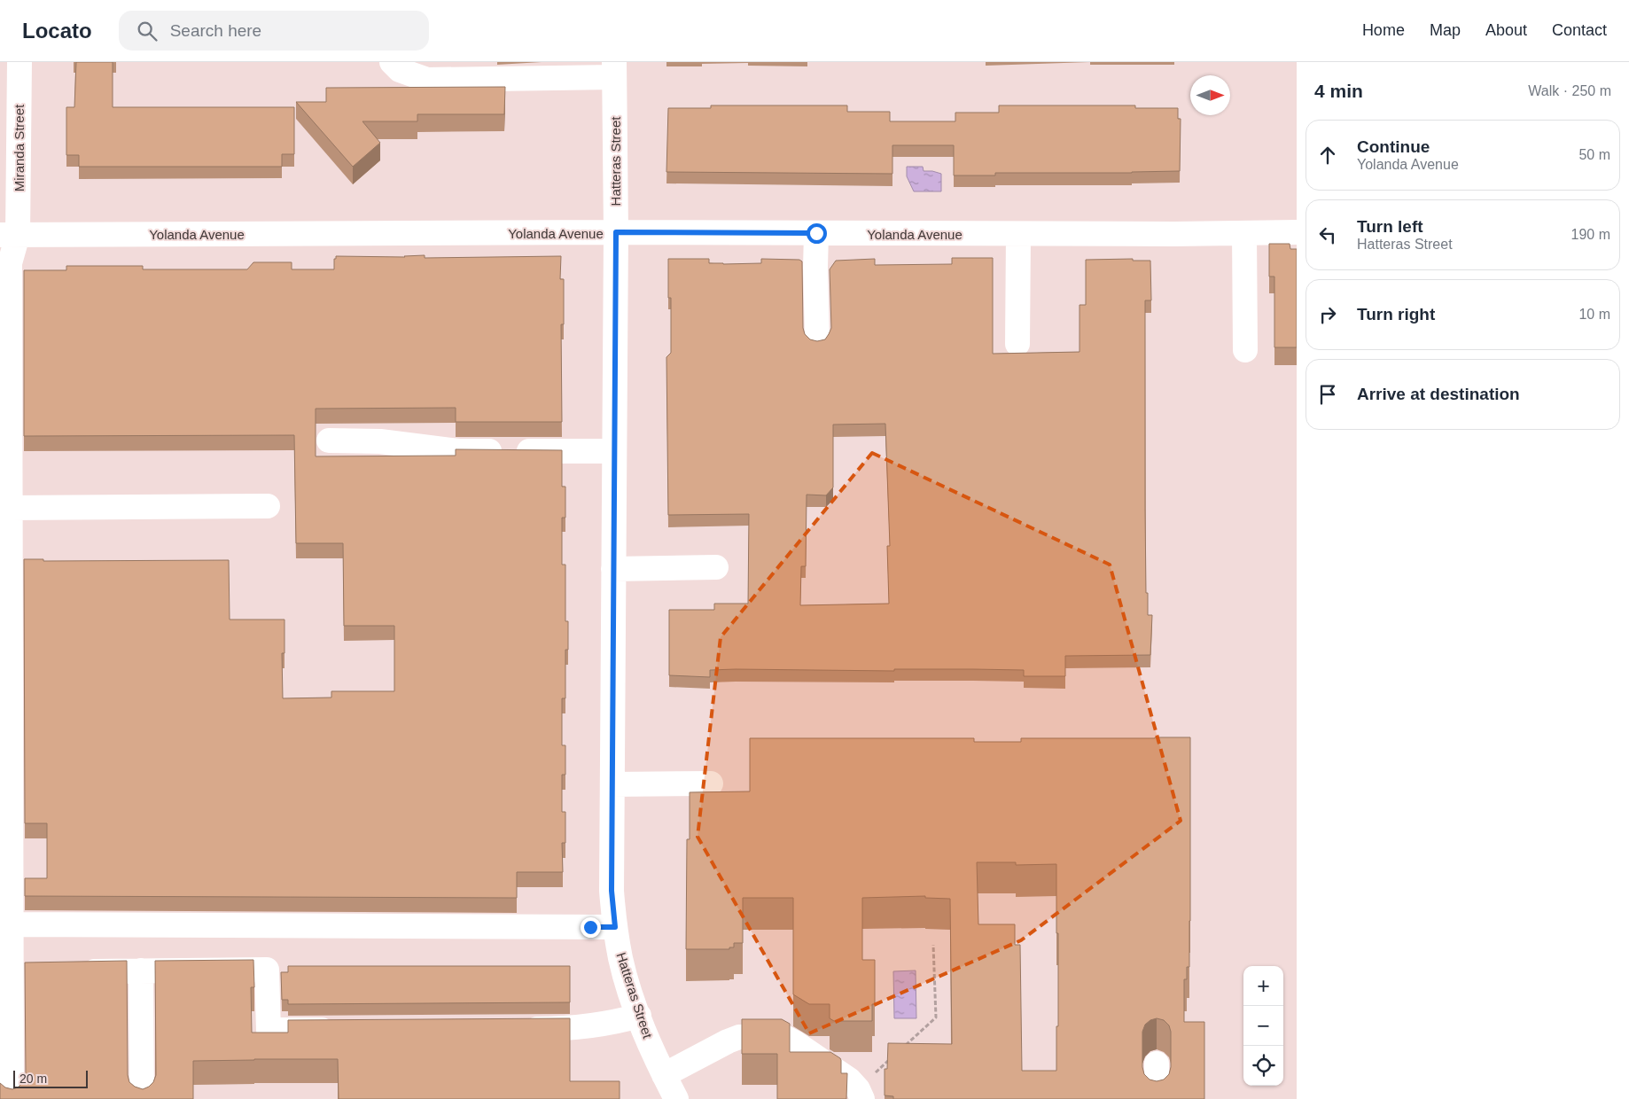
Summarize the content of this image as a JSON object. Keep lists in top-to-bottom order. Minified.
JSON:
{"streets":{"street":["Miranda Street","Hatteras Street","Yolanda Avenue"]},"crossings":[["Miranda Street","Yolanda Avenue"],["Hatteras Street","Yolanda Avenue"]],"scale_bar":"20 m","north":"right","page":{"header":"Locato","search":"Search here","nav":["Home","Map","About","Contact"],"heading":["4 min","Walk · 250 m"],"list":[["Continue","Yolanda Avenue","50 m"],["Turn left","Hatteras Street","190 m"],["Turn right","10 m"],"Arrive at destination"],"map_buttons":["+","−"],"scale":"20 m"}}
